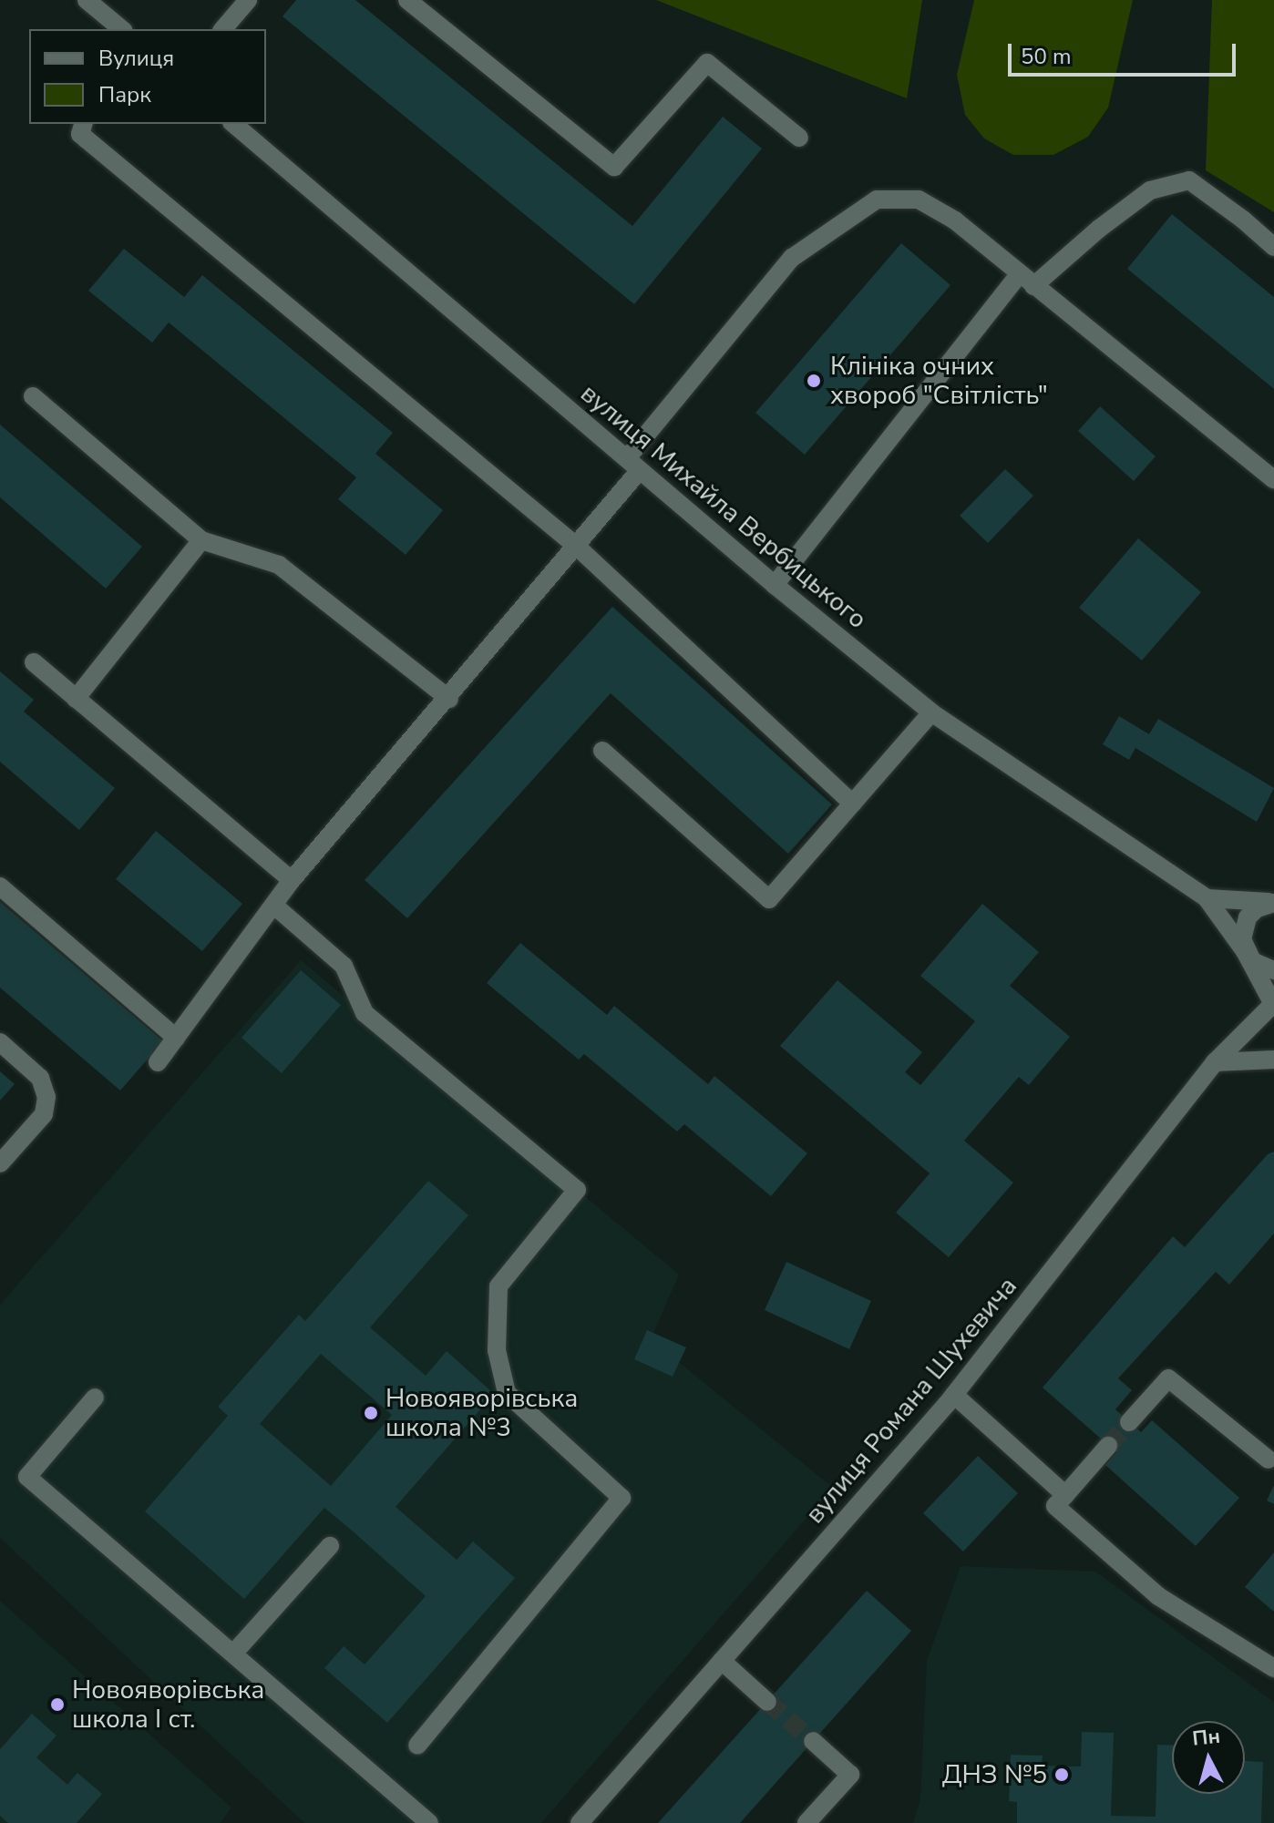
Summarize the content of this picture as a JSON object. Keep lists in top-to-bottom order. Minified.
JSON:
{"streets":{"street":["вулиця Михайла Вербицького","вулиця Романа Шухевича"]},"crossings":[["вулиця Михайла Вербицького","вулиця Романа Шухевича"]],"places":["Клініка очних хвороб \"Світлість\"","Новояворівська школа №3","Новояворівська школа І ст.","ДНЗ №5"],"legend":["Вулиця","Парк"],"scale_bar":"50 m","north":"top"}
